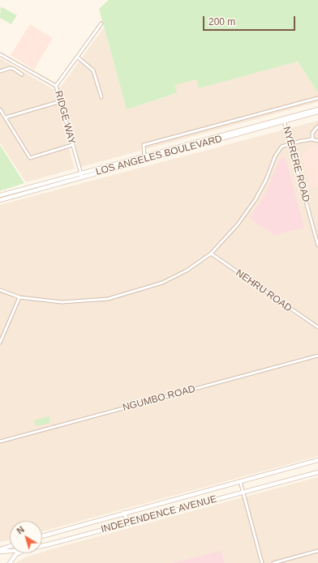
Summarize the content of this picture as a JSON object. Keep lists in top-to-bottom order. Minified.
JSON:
{"streets":{"main road":["LOS ANGELES BOULEVARD","INDEPENDENCE AVENUE"],"street":["RIDGE WAY","NYERERE ROAD","NEHRU ROAD","NGUMBO ROAD"]},"crossings":[["RIDGE WAY","LOS ANGELES BOULEVARD"],["LOS ANGELES BOULEVARD","NYERERE ROAD"]],"scale_bar":"200 m","north":"top left"}
